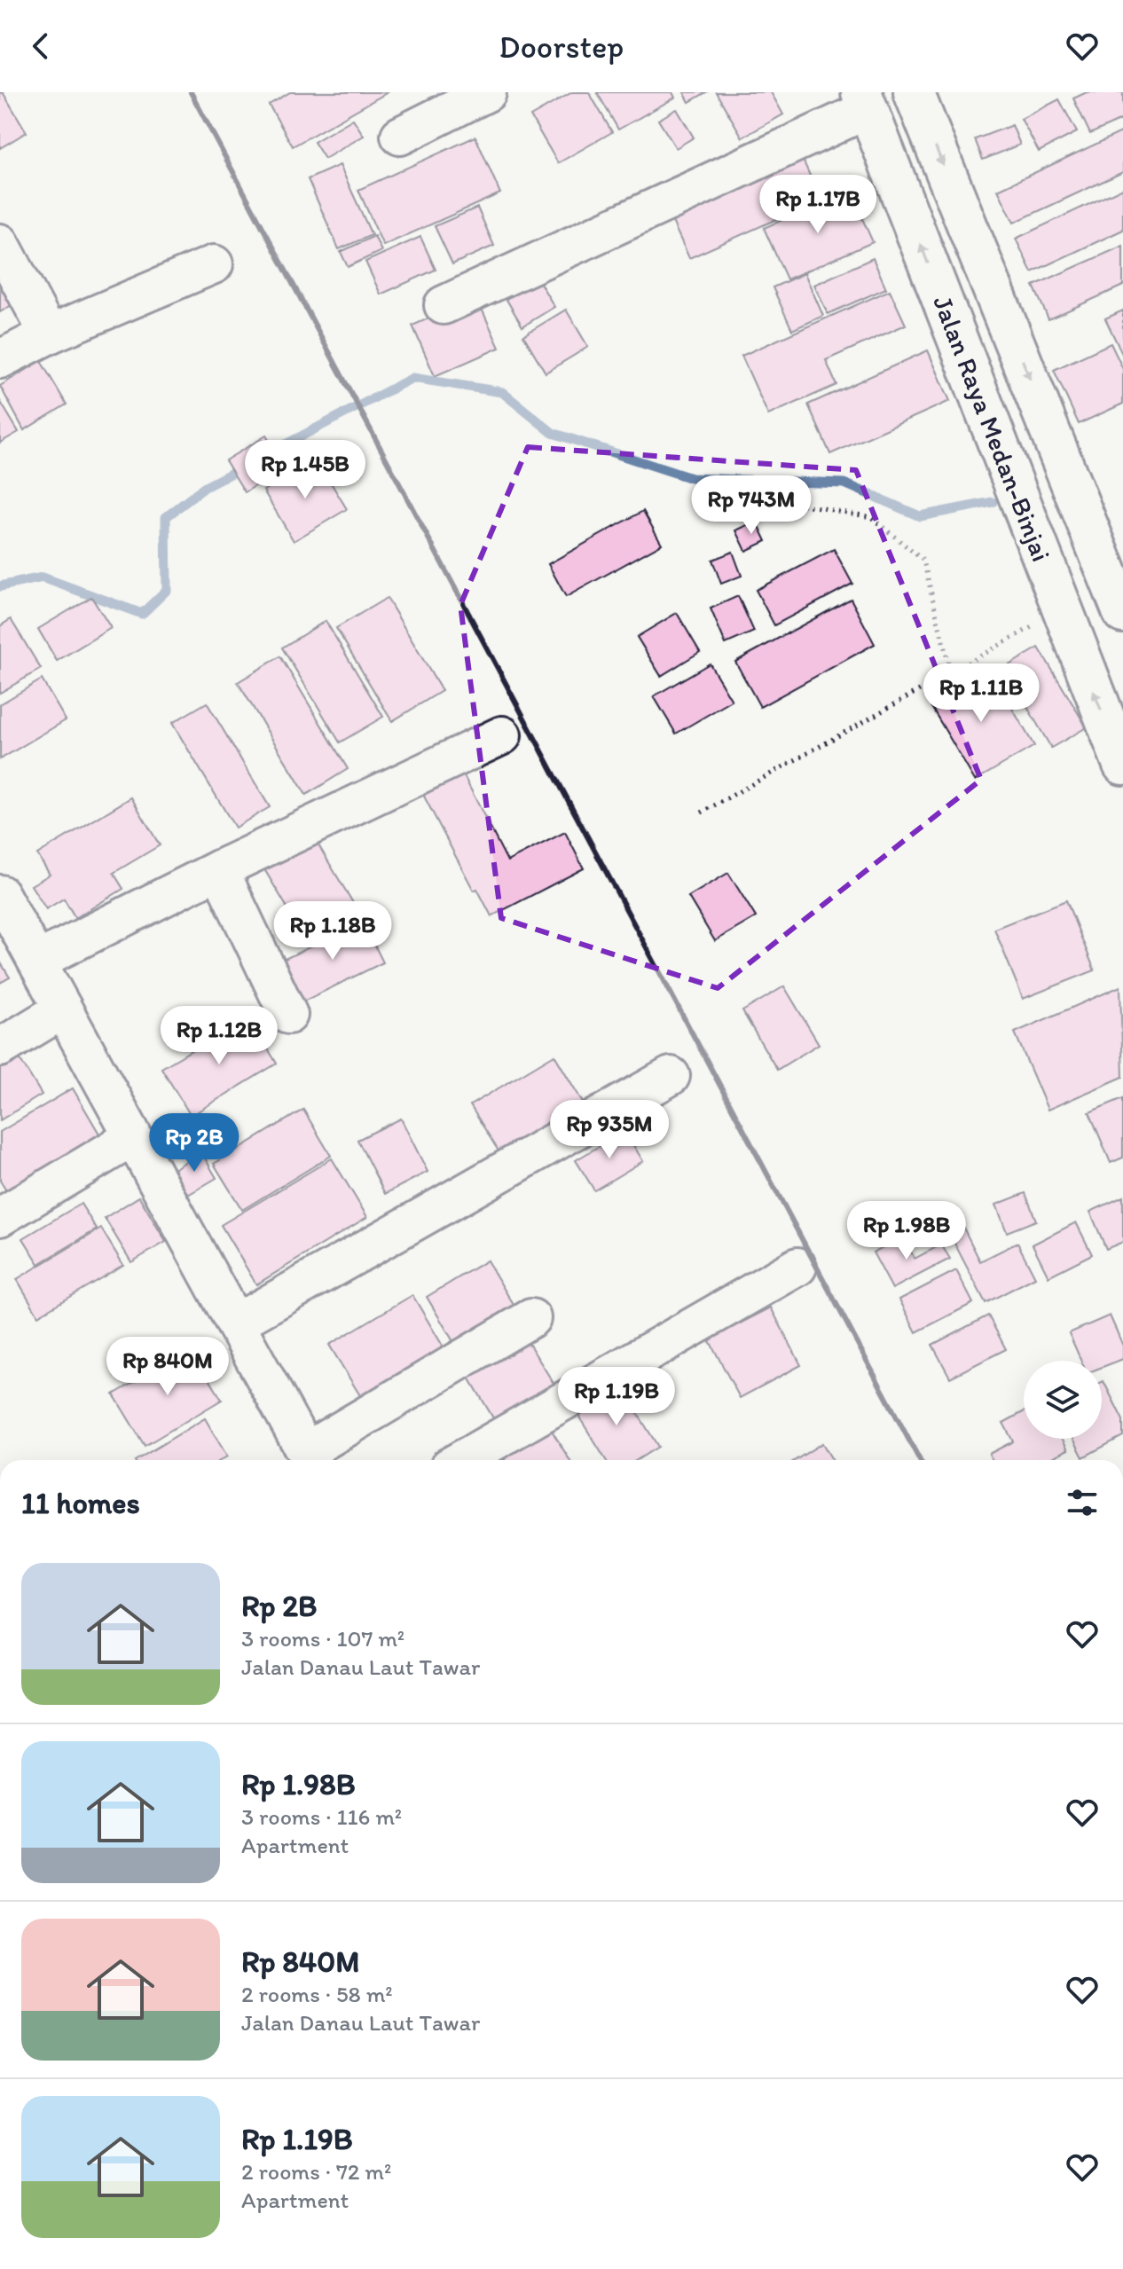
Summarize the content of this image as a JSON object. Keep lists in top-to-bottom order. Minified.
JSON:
{"streets":{"main road":["Jalan Raya Medan-Binjai"]},"page":{"header":"Doorstep","price":["Rp 1.17B","Rp 1.45B","Rp 743M","Rp 1.11B","Rp 1.18B","Rp 1.12B","Rp 935M","Rp 2B","Rp 1.98B","Rp 840M","Rp 1.19B"],"heading":"11 homes","list":[{"name":"Rp 2B","note":"3 rooms · 107 m² · Jalan Danau Laut Tawar"},{"name":"Rp 1.98B","note":"3 rooms · 116 m² · Apartment"},{"name":"Rp 840M","note":"2 rooms · 58 m² · Jalan Danau Laut Tawar"},{"name":"Rp 1.19B","note":"2 rooms · 72 m² · Apartment"}]}}
